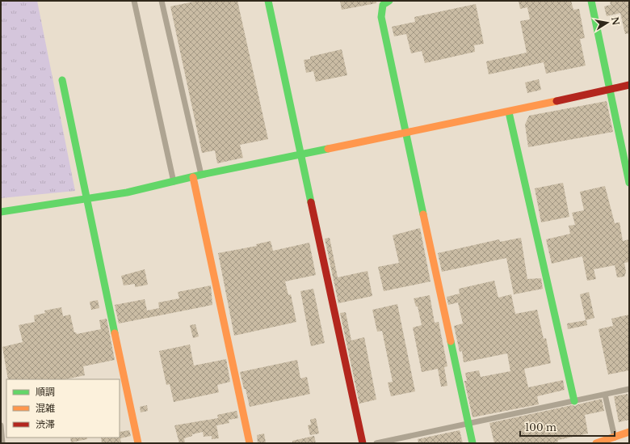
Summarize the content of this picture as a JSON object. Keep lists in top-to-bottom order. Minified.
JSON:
{"legend":["順調","混雑","渋滞"],"scale_bar":"100 m","north":"right"}
